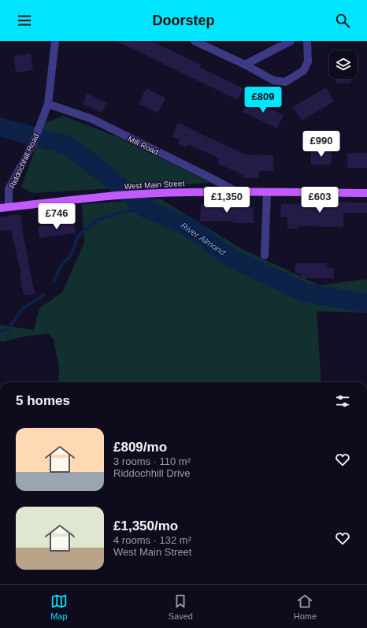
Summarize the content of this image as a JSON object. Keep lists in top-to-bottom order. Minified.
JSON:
{"streets":{"main road":["West Main Street"],"street":["Mill Road","Riddochhill Road"]},"crossings":[["Mill Road","Riddochhill Road"],["Mill Road","West Main Street"],["Riddochhill Road","West Main Street"]],"water":["River Almond"],"page":{"header":"Doorstep","price":["£809","£990","£1,350","£603","£746"],"heading":"5 homes","list":[{"name":"£809/mo","note":"3 rooms · 110 m² · Riddochhill Drive"},{"name":"£1,350/mo","note":"4 rooms · 132 m² · West Main Street"}],"tabs":["Map","Saved","Home"]}}
